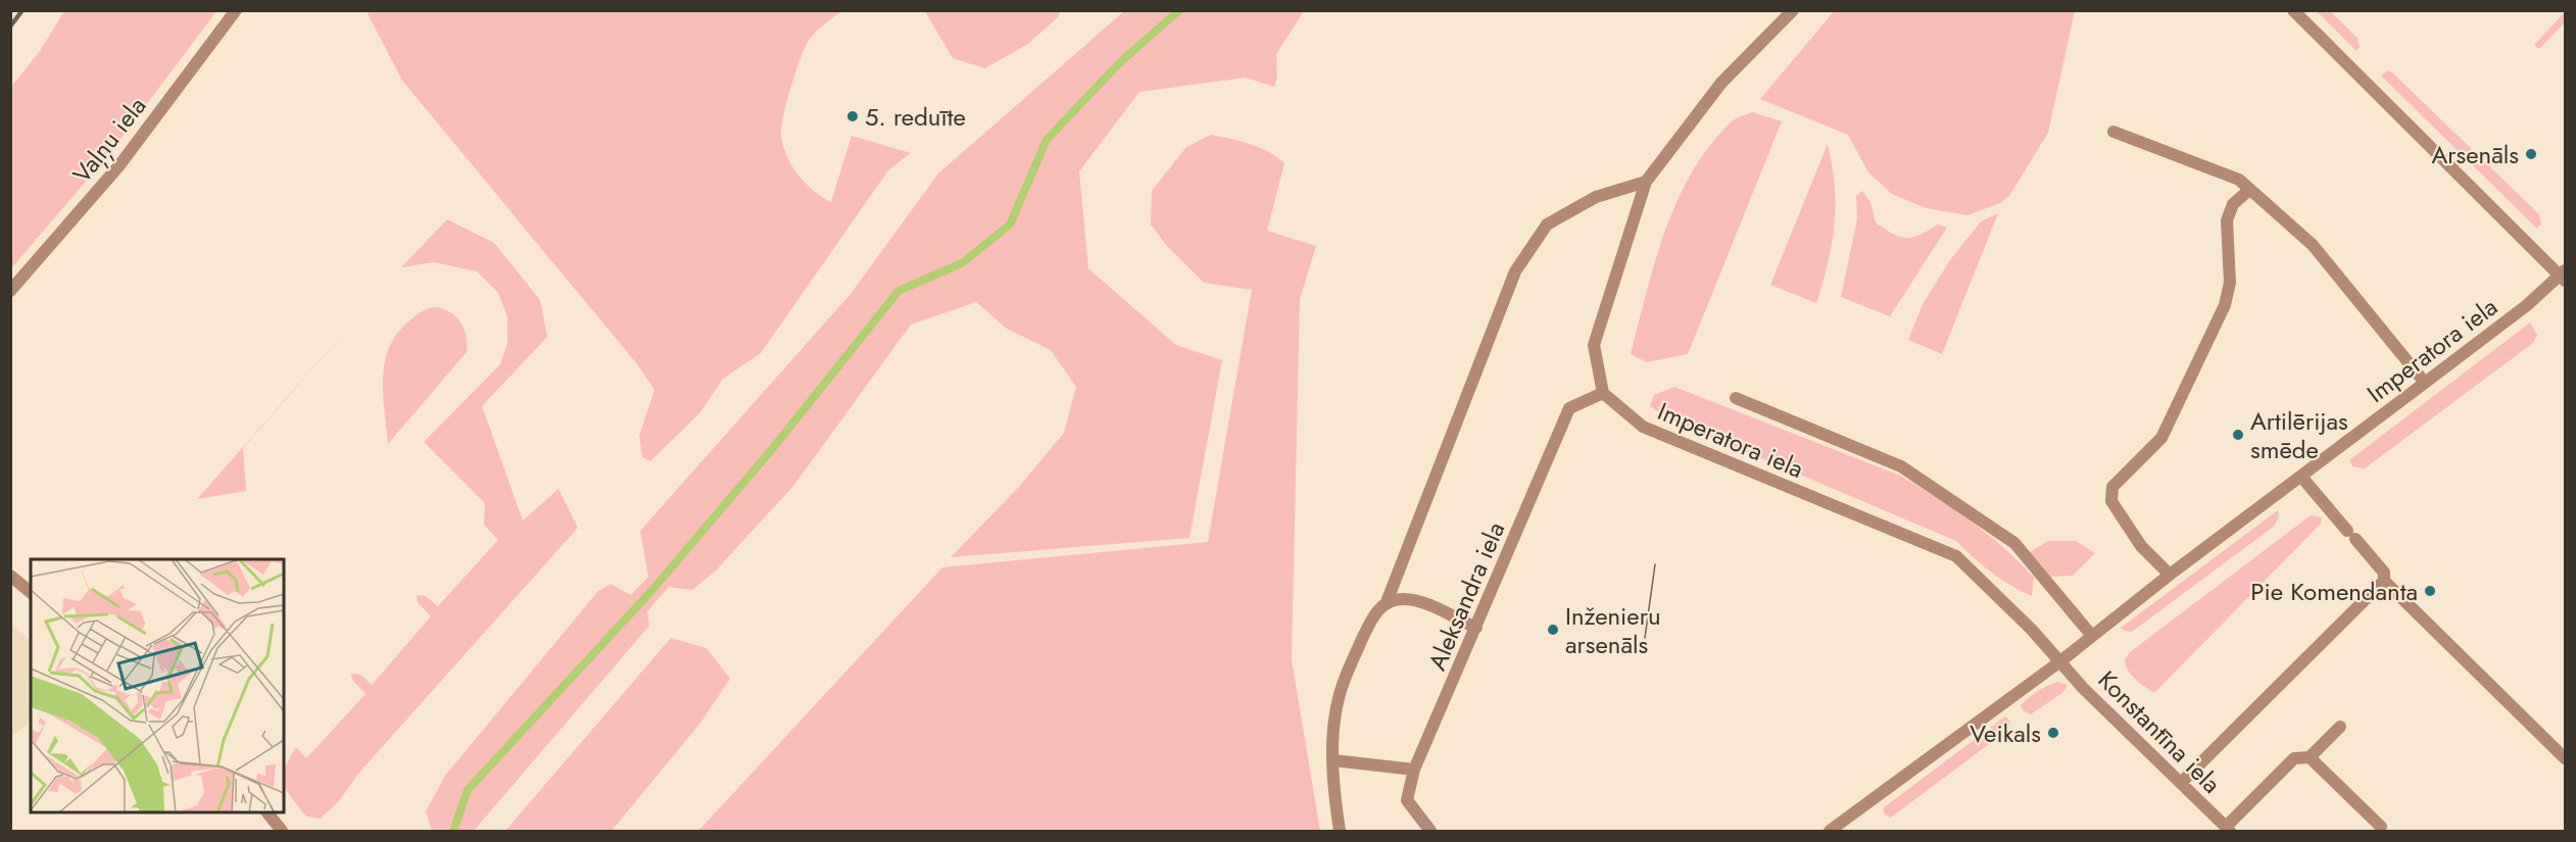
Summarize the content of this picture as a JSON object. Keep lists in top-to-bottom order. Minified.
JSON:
{"streets":{"street":["Vaļņu iela","Imperatora iela","Aleksandra iela","Konstantīna iela"]},"crossings":[["Imperatora iela","Aleksandra iela"],["Imperatora iela","Konstantīna iela"]],"places":["5. reduīte","Arsenāls","Artilērijas smēde","Pie Komendanta","Inženieru arsenāls","Veikals"]}
